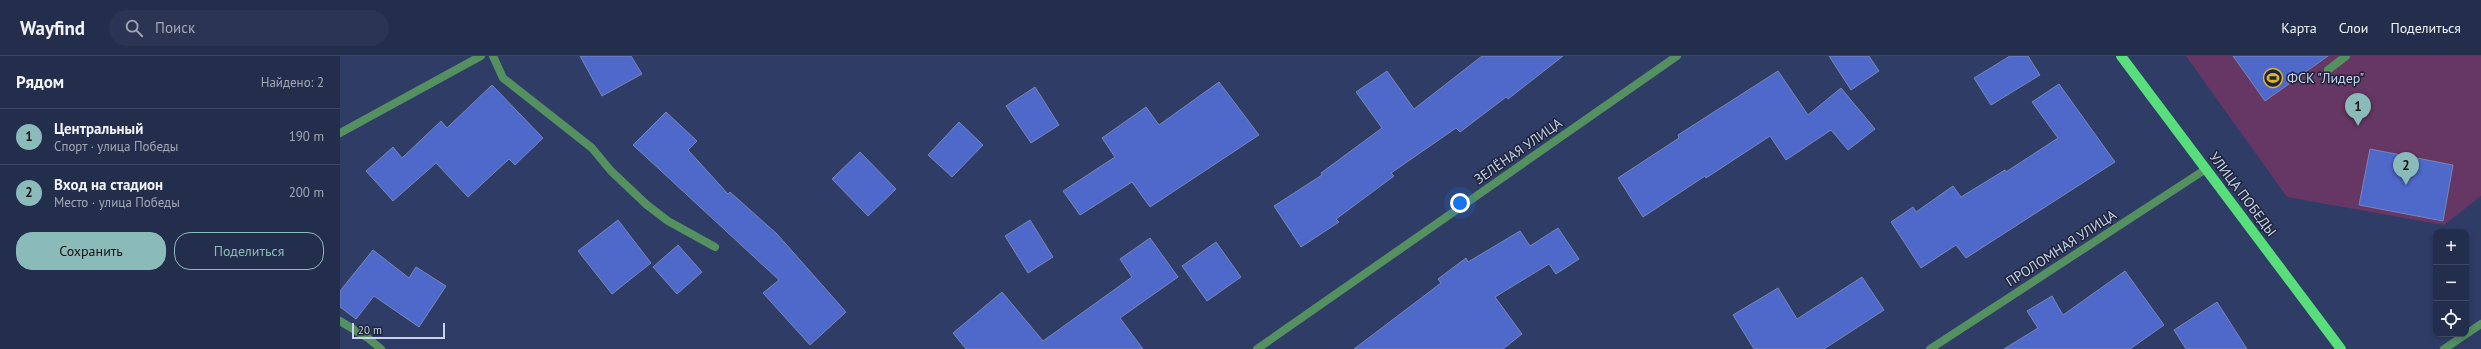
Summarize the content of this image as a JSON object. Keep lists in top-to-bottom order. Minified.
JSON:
{"streets":{"main road":["УЛИЦА ПОБЕДЫ"],"street":["ЗЕЛЁНАЯ УЛИЦА","ПРОЛОМНАЯ УЛИЦА"]},"crossings":[["УЛИЦА ПОБЕДЫ","ПРОЛОМНАЯ УЛИЦА"]],"places":{"sports":["ФСК \"Лидер\""]},"scale_bar":"20 m","page":{"header":"Wayfind","search":"Поиск","nav":["Карта","Слои","Поделиться"],"heading":["Рядом","Найдено: 2"],"pins":["1","2"],"list":[{"mark":"1","name":"Центральный","note":"Спорт · улица Победы","value":"190 m"},{"mark":"2","name":"Вход на стадион","note":"Место · улица Победы","value":"200 m"}],"buttons":["Сохранить","Поделиться"],"map_buttons":["+","−"],"scale":"20 m"}}
